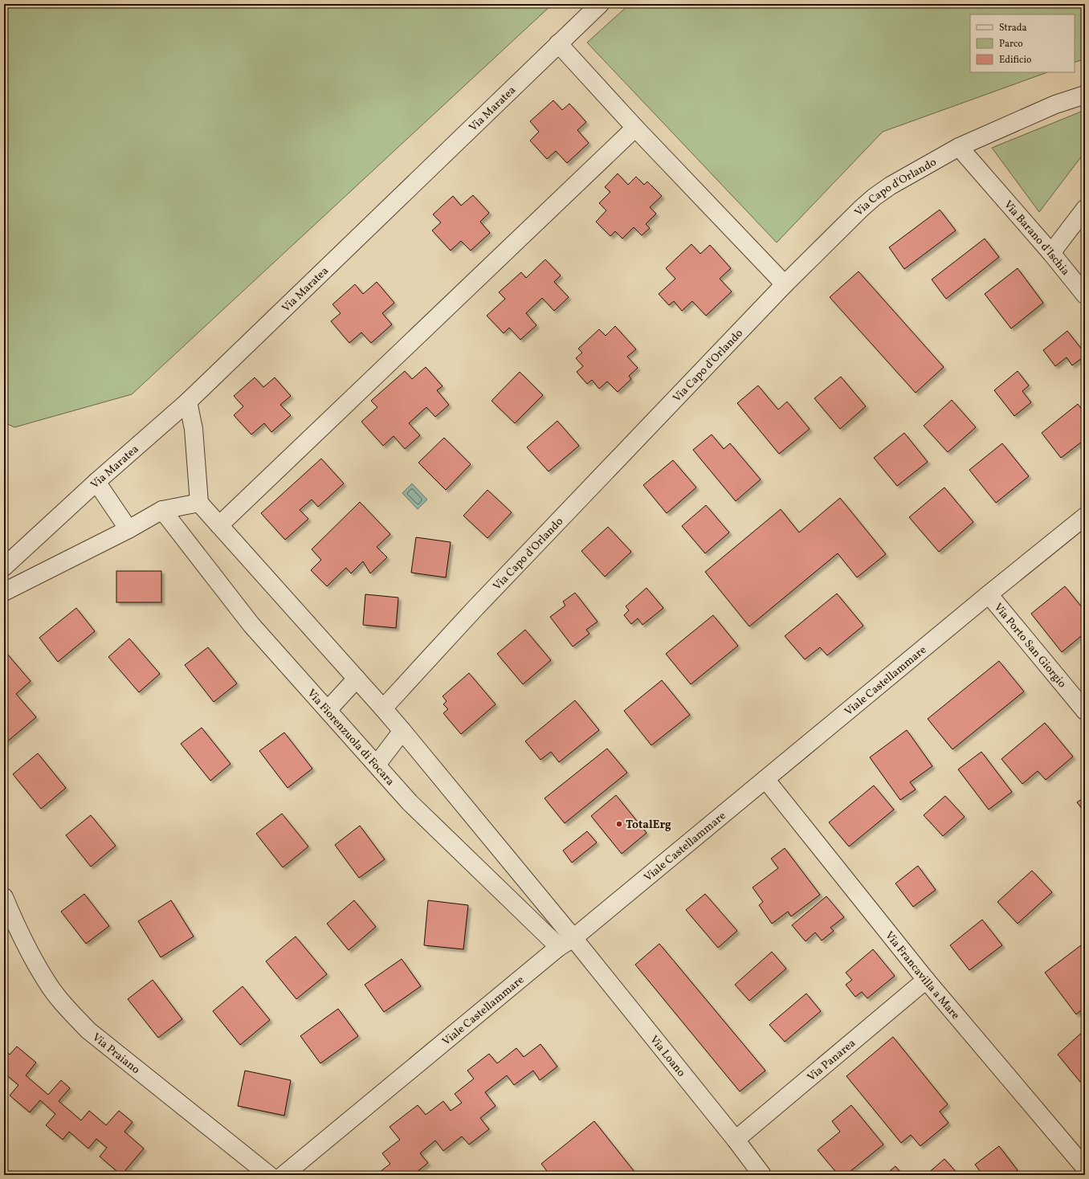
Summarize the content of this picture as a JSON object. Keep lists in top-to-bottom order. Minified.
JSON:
{"streets":{"street":["Via Maratea","Via Capo d'Orlando","Via Barano d'Ischia","Via Porto San Giorgio","Viale Castellammare","Via Fiorenzuola di Focara","Via Francavilla a Mare","Via Praiano","Via Loano","Via Panarea"]},"crossings":[["Via Capo d'Orlando","Via Barano d'Ischia"],["Via Porto San Giorgio","Viale Castellammare"],["Viale Castellammare","Via Fiorenzuola di Focara"],["Viale Castellammare","Via Francavilla a Mare"],["Viale Castellammare","Via Loano"],["Via Francavilla a Mare","Via Panarea"],["Via Loano","Via Panarea"]],"places":["TotalErg"],"legend":["Strada","Parco","Edificio"]}
